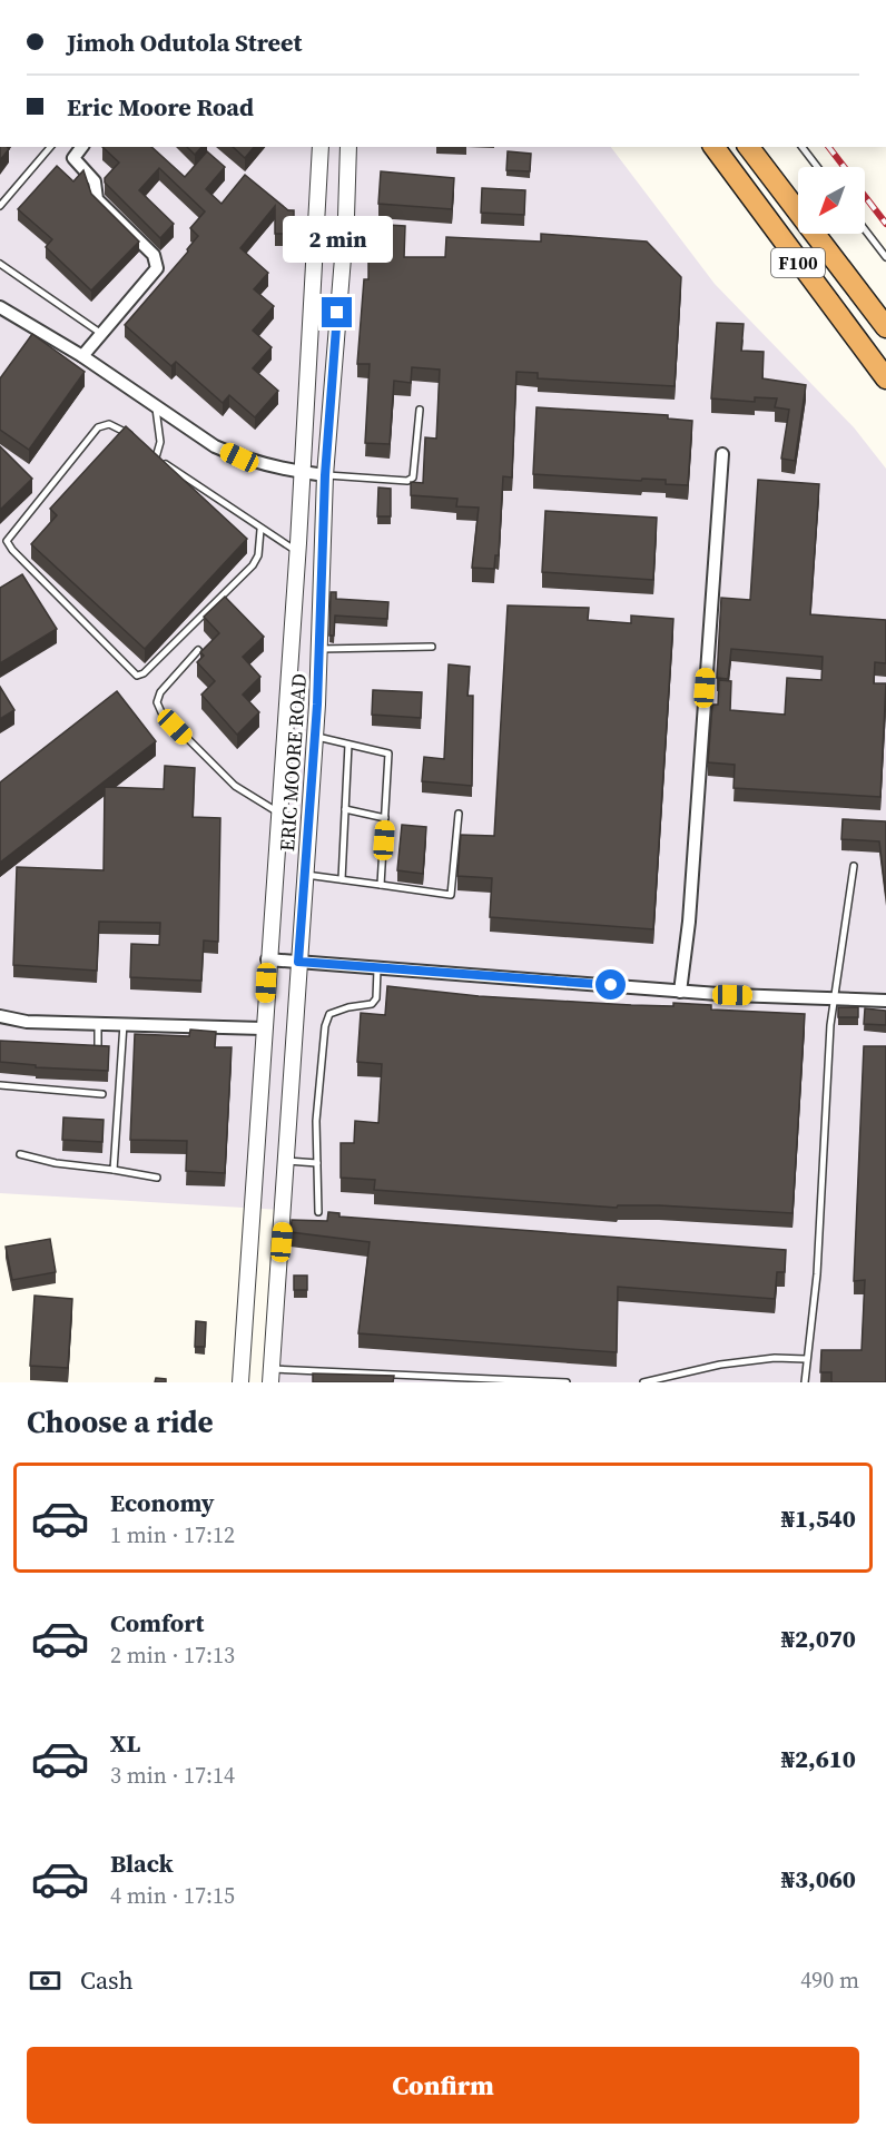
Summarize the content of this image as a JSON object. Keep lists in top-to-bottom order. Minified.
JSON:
{"streets":{"highway":["F100"],"street":["ERIC MOORE ROAD"]},"north":"bottom left","page":{"banner":["Jimoh Odutola Street","Eric Moore Road"],"bubble":"2 min","heading":"Choose a ride","list":[{"name":"Economy","note":"1 min · 17:12","value":"₦1,540"},{"name":"Comfort","note":"2 min · 17:13","value":"₦2,070"},{"name":"XL","note":"3 min · 17:14","value":"₦2,610"},{"name":"Black","note":"4 min · 17:15","value":"₦3,060"}],"pay":["Cash","490 m"],"buttons":"Confirm"}}
